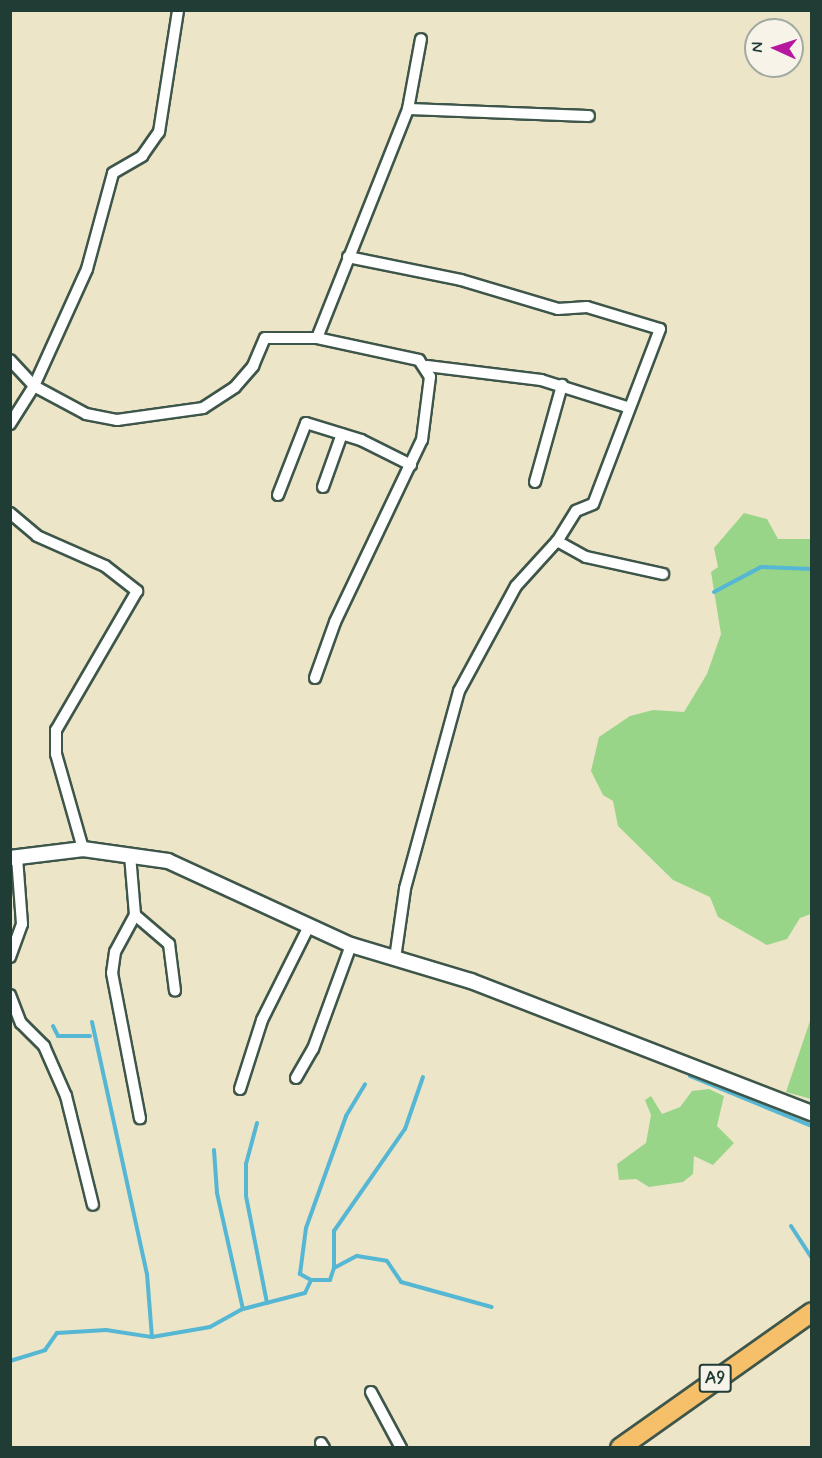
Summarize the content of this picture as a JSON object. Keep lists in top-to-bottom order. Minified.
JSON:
{"streets":{"main road":["A9"]},"north":"left"}
